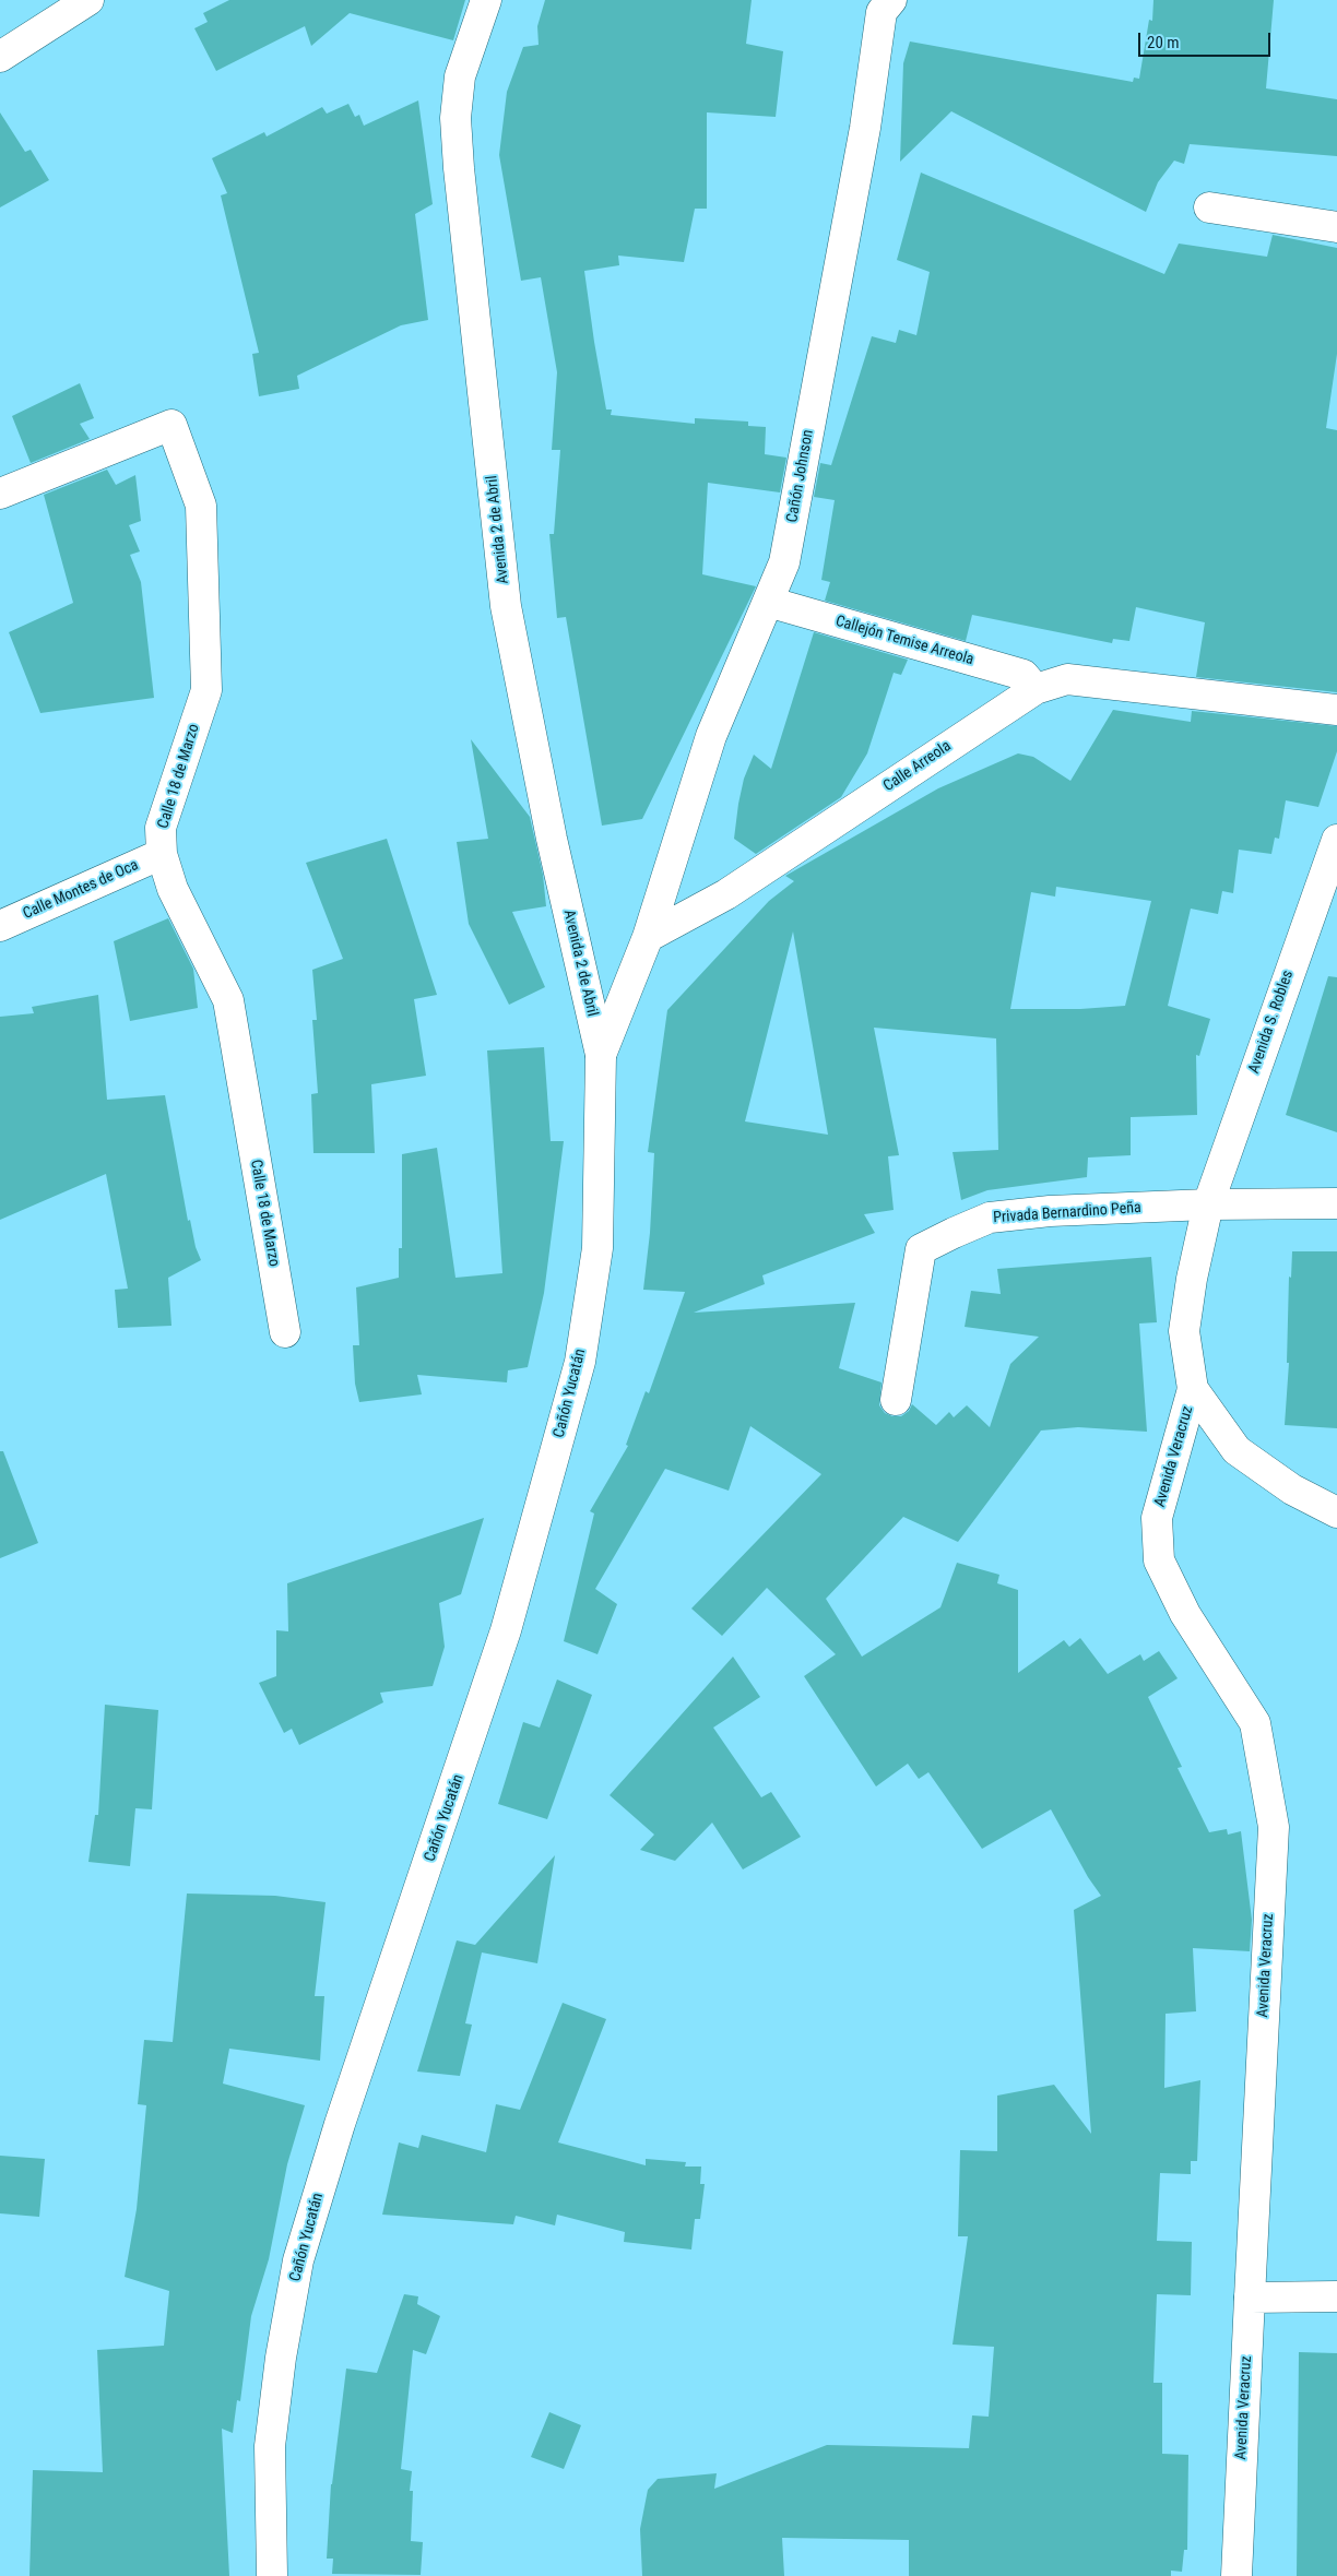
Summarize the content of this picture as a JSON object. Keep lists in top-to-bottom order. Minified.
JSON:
{"streets":{"street":["Cañón Johnson","Avenida 2 de Abril","Callejón Temise Arreola","Calle Arreola","Calle 18 de Marzo","Calle Montes de Oca","Avenida S. Robles","Privada Bernardino Peña","Cañón Yucatán","Avenida Veracruz"]},"crossings":[["Cañón Johnson","Callejón Temise Arreola"],["Cañón Johnson","Calle Arreola"],["Avenida 2 de Abril","Cañón Yucatán"],["Callejón Temise Arreola","Calle Arreola"],["Calle 18 de Marzo","Calle Montes de Oca"],["Avenida S. Robles","Privada Bernardino Peña"],["Avenida S. Robles","Avenida Veracruz"]],"scale_bar":"20 m"}
